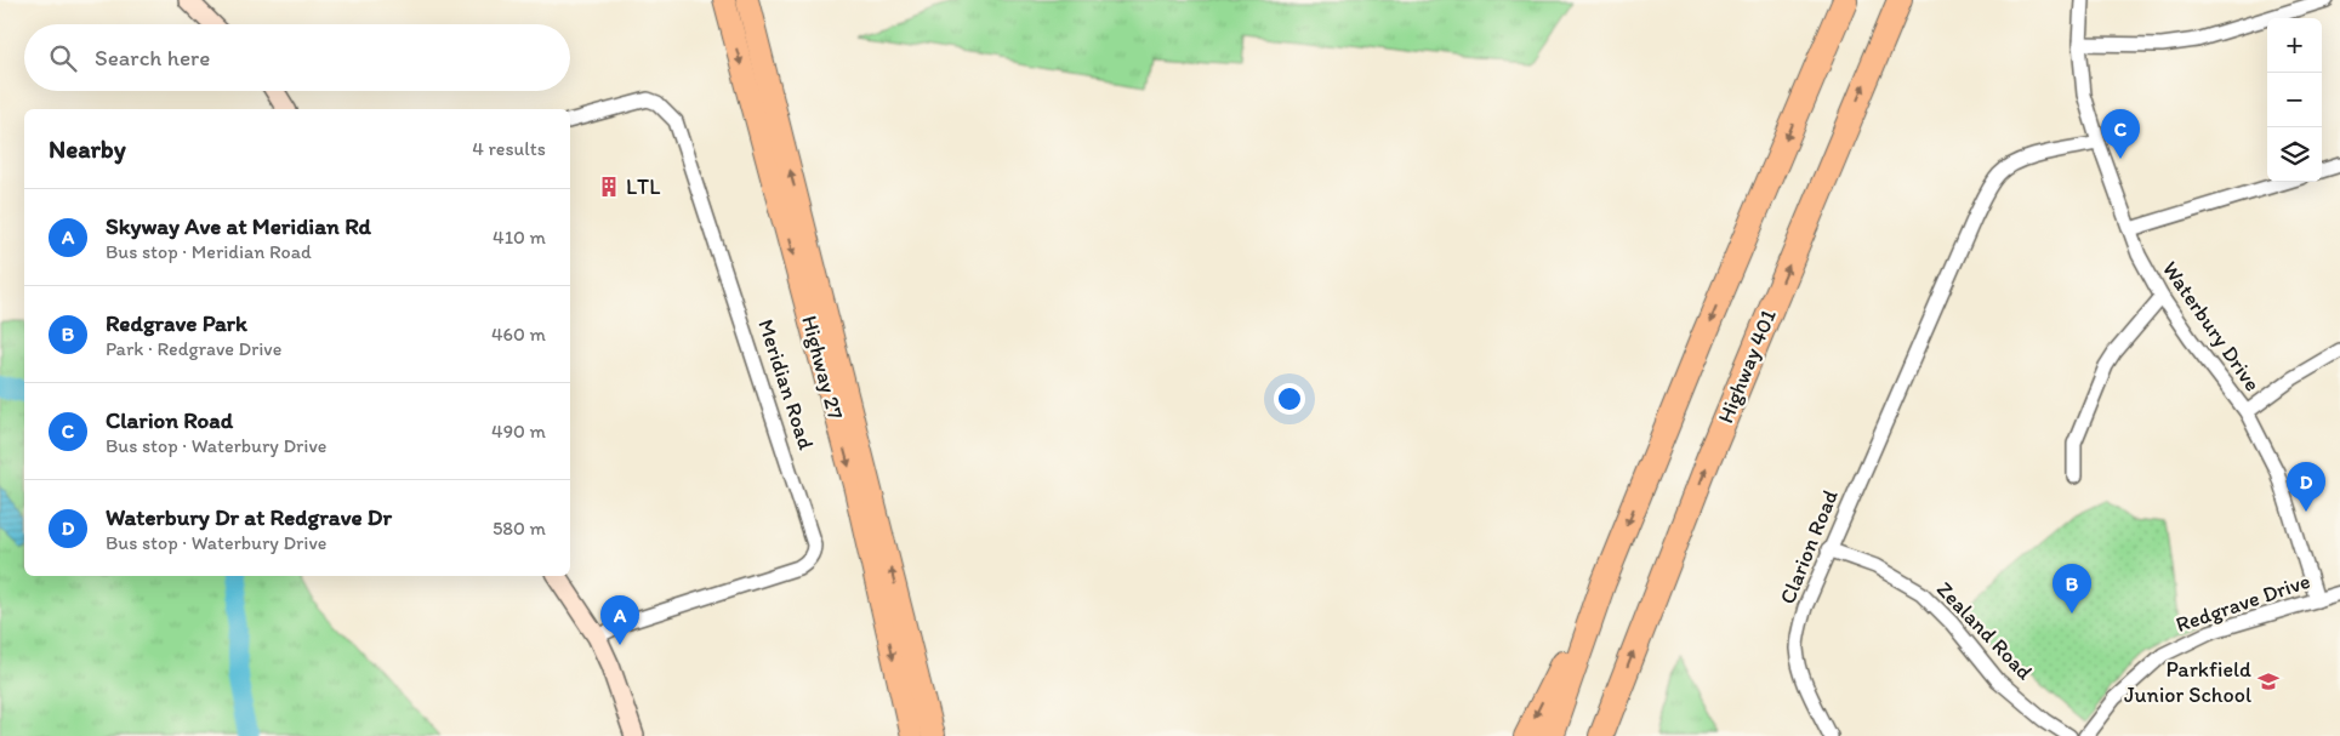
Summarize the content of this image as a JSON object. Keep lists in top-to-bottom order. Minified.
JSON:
{"streets":{"highway":["Highway 401"],"main road":["Highway 27"],"street":["Waterbury Drive","Meridian Road","Clarion Road","Redgrave Drive","Zealand Road"]},"crossings":[["Waterbury Drive","Clarion Road"],["Waterbury Drive","Redgrave Drive"],["Clarion Road","Zealand Road"]],"places":{"building":["LTL"],"school or university":["Parkfield Junior School"]},"page":{"map_buttons":["+","−"],"search":"Search here","pins":["C","D","B","A"],"heading":["Nearby","4 results"],"list":[{"mark":"A","name":"Skyway Ave at Meridian Rd","note":"Bus stop · Meridian Road","value":"410 m"},{"mark":"B","name":"Redgrave Park","note":"Park · Redgrave Drive","value":"460 m"},{"mark":"C","name":"Clarion Road","note":"Bus stop · Waterbury Drive","value":"490 m"},{"mark":"D","name":"Waterbury Dr at Redgrave Dr","note":"Bus stop · Waterbury Drive","value":"580 m"}]}}
